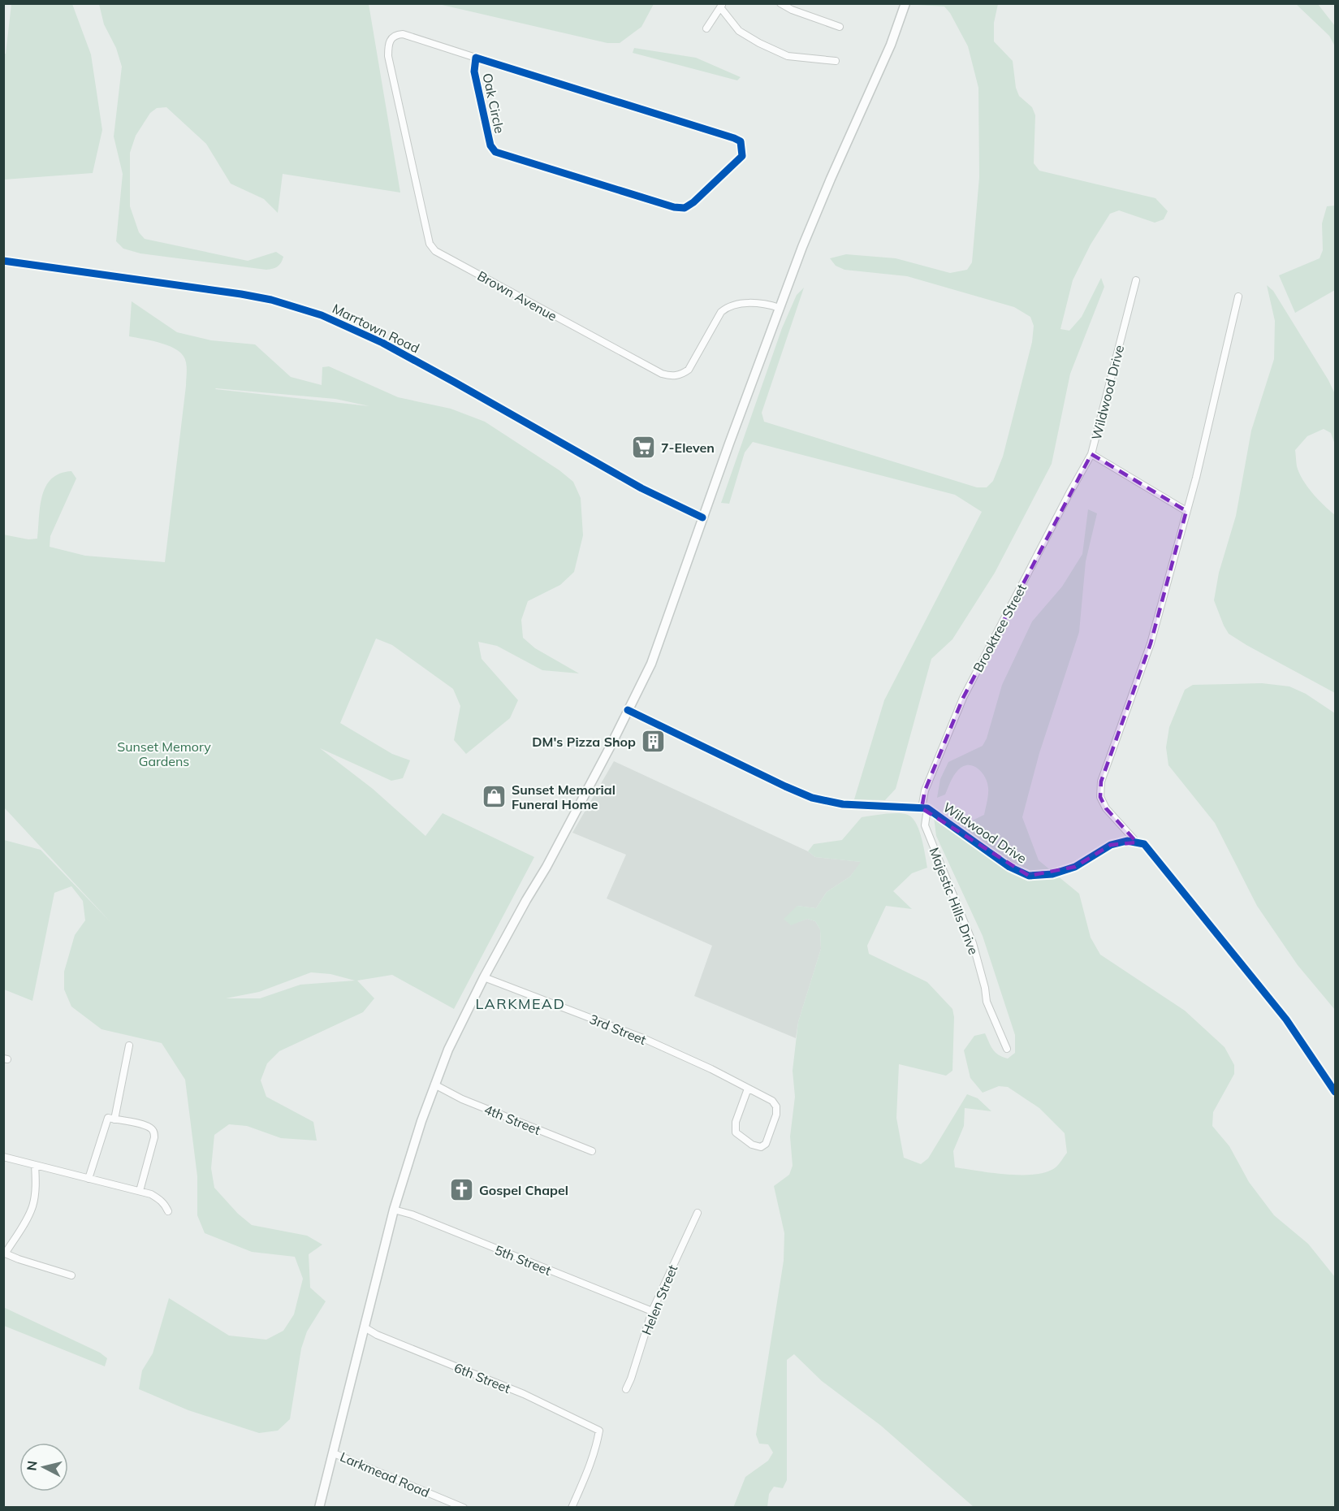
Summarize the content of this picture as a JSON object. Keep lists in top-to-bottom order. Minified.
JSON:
{"streets":{"street":["Oak Circle","Brown Avenue","Marrtown Road","Wildwood Drive","Brooktree Street","Majestic Hills Drive","3rd Street","4th Street","5th Street","Helen Street","6th Street","Larkmead Road"]},"crossings":[["Oak Circle","Brown Avenue"],["Wildwood Drive","Brooktree Street"],["Wildwood Drive","Majestic Hills Drive"],["Brooktree Street","Majestic Hills Drive"],["5th Street","Helen Street"]],"districts":["LARKMEAD"],"parks":["Sunset Memory Gardens"],"places":{"supermarket":["7-Eleven"],"building":["DM's Pizza Shop"],"shop":["Sunset Memorial Funeral Home"],"church":["Gospel Chapel"]},"north":"left"}
